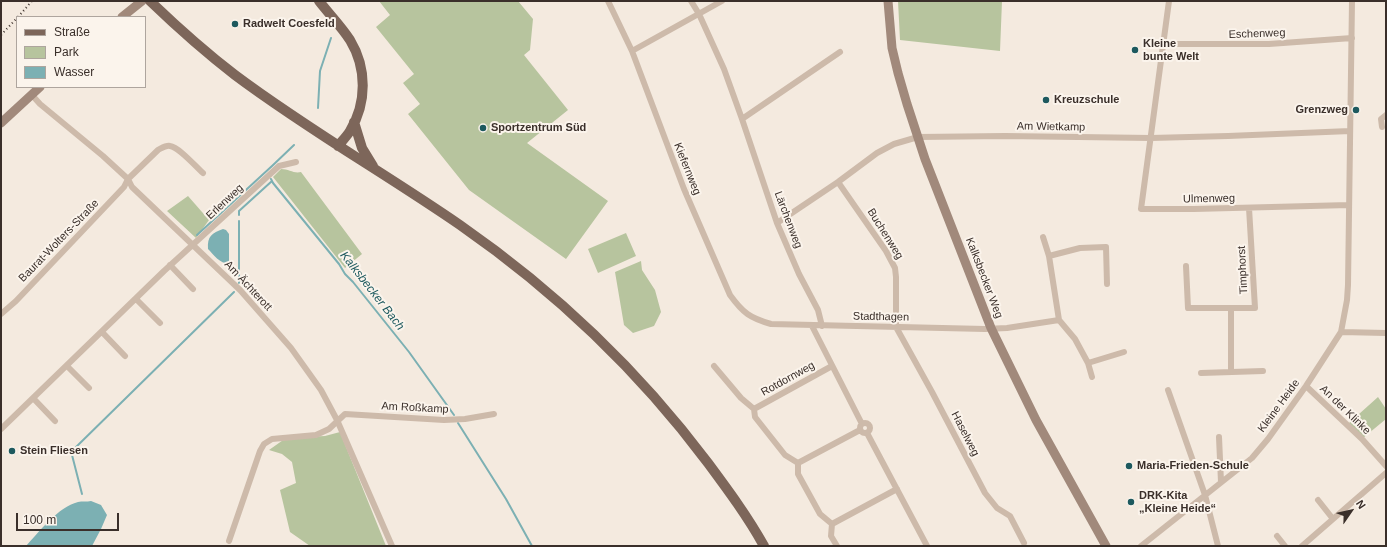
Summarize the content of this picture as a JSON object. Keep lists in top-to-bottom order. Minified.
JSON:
{"streets":{"street":["Eschenweg","Am Wietkamp","Kiefernweg","Ulmenweg","Erlenweg","Lärchenweg","Buchenweg","Baurat-Wolters-Straße","Timphorst","Kalksbecker Weg","Am Ächterott","Stadthagen","Rotdornweg","Kleine Heide","Am Roßkamp","An der Klinke","Haselweg"]},"crossings":[["Am Wietkamp","Ulmenweg"],["Am Wietkamp","Lärchenweg"],["Am Wietkamp","Buchenweg"],["Am Wietkamp","Kalksbecker Weg"],["Kiefernweg","Stadthagen"],["Ulmenweg","Timphorst"],["Erlenweg","Am Ächterott"],["Lärchenweg","Stadthagen"],["Buchenweg","Stadthagen"],["Buchenweg","Haselweg"],["Baurat-Wolters-Straße","Am Ächterott"],["Kalksbecker Weg","Stadthagen"],["Am Ächterott","Am Roßkamp"],["Stadthagen","Rotdornweg"],["Stadthagen","Haselweg"],["Kleine Heide","An der Klinke"]],"water":["Kalksbecker Bach"],"places":["Radwelt Coesfeld","Kleine bunte Welt","Kreuzschule","Grenzweg","Sportzentrum Süd","Stein Fliesen","Maria-Frieden-Schule","DRK-Kita „Kleine Heide“"],"legend":["Straße","Park","Wasser"],"scale_bar":"100 m","north":"top right"}
